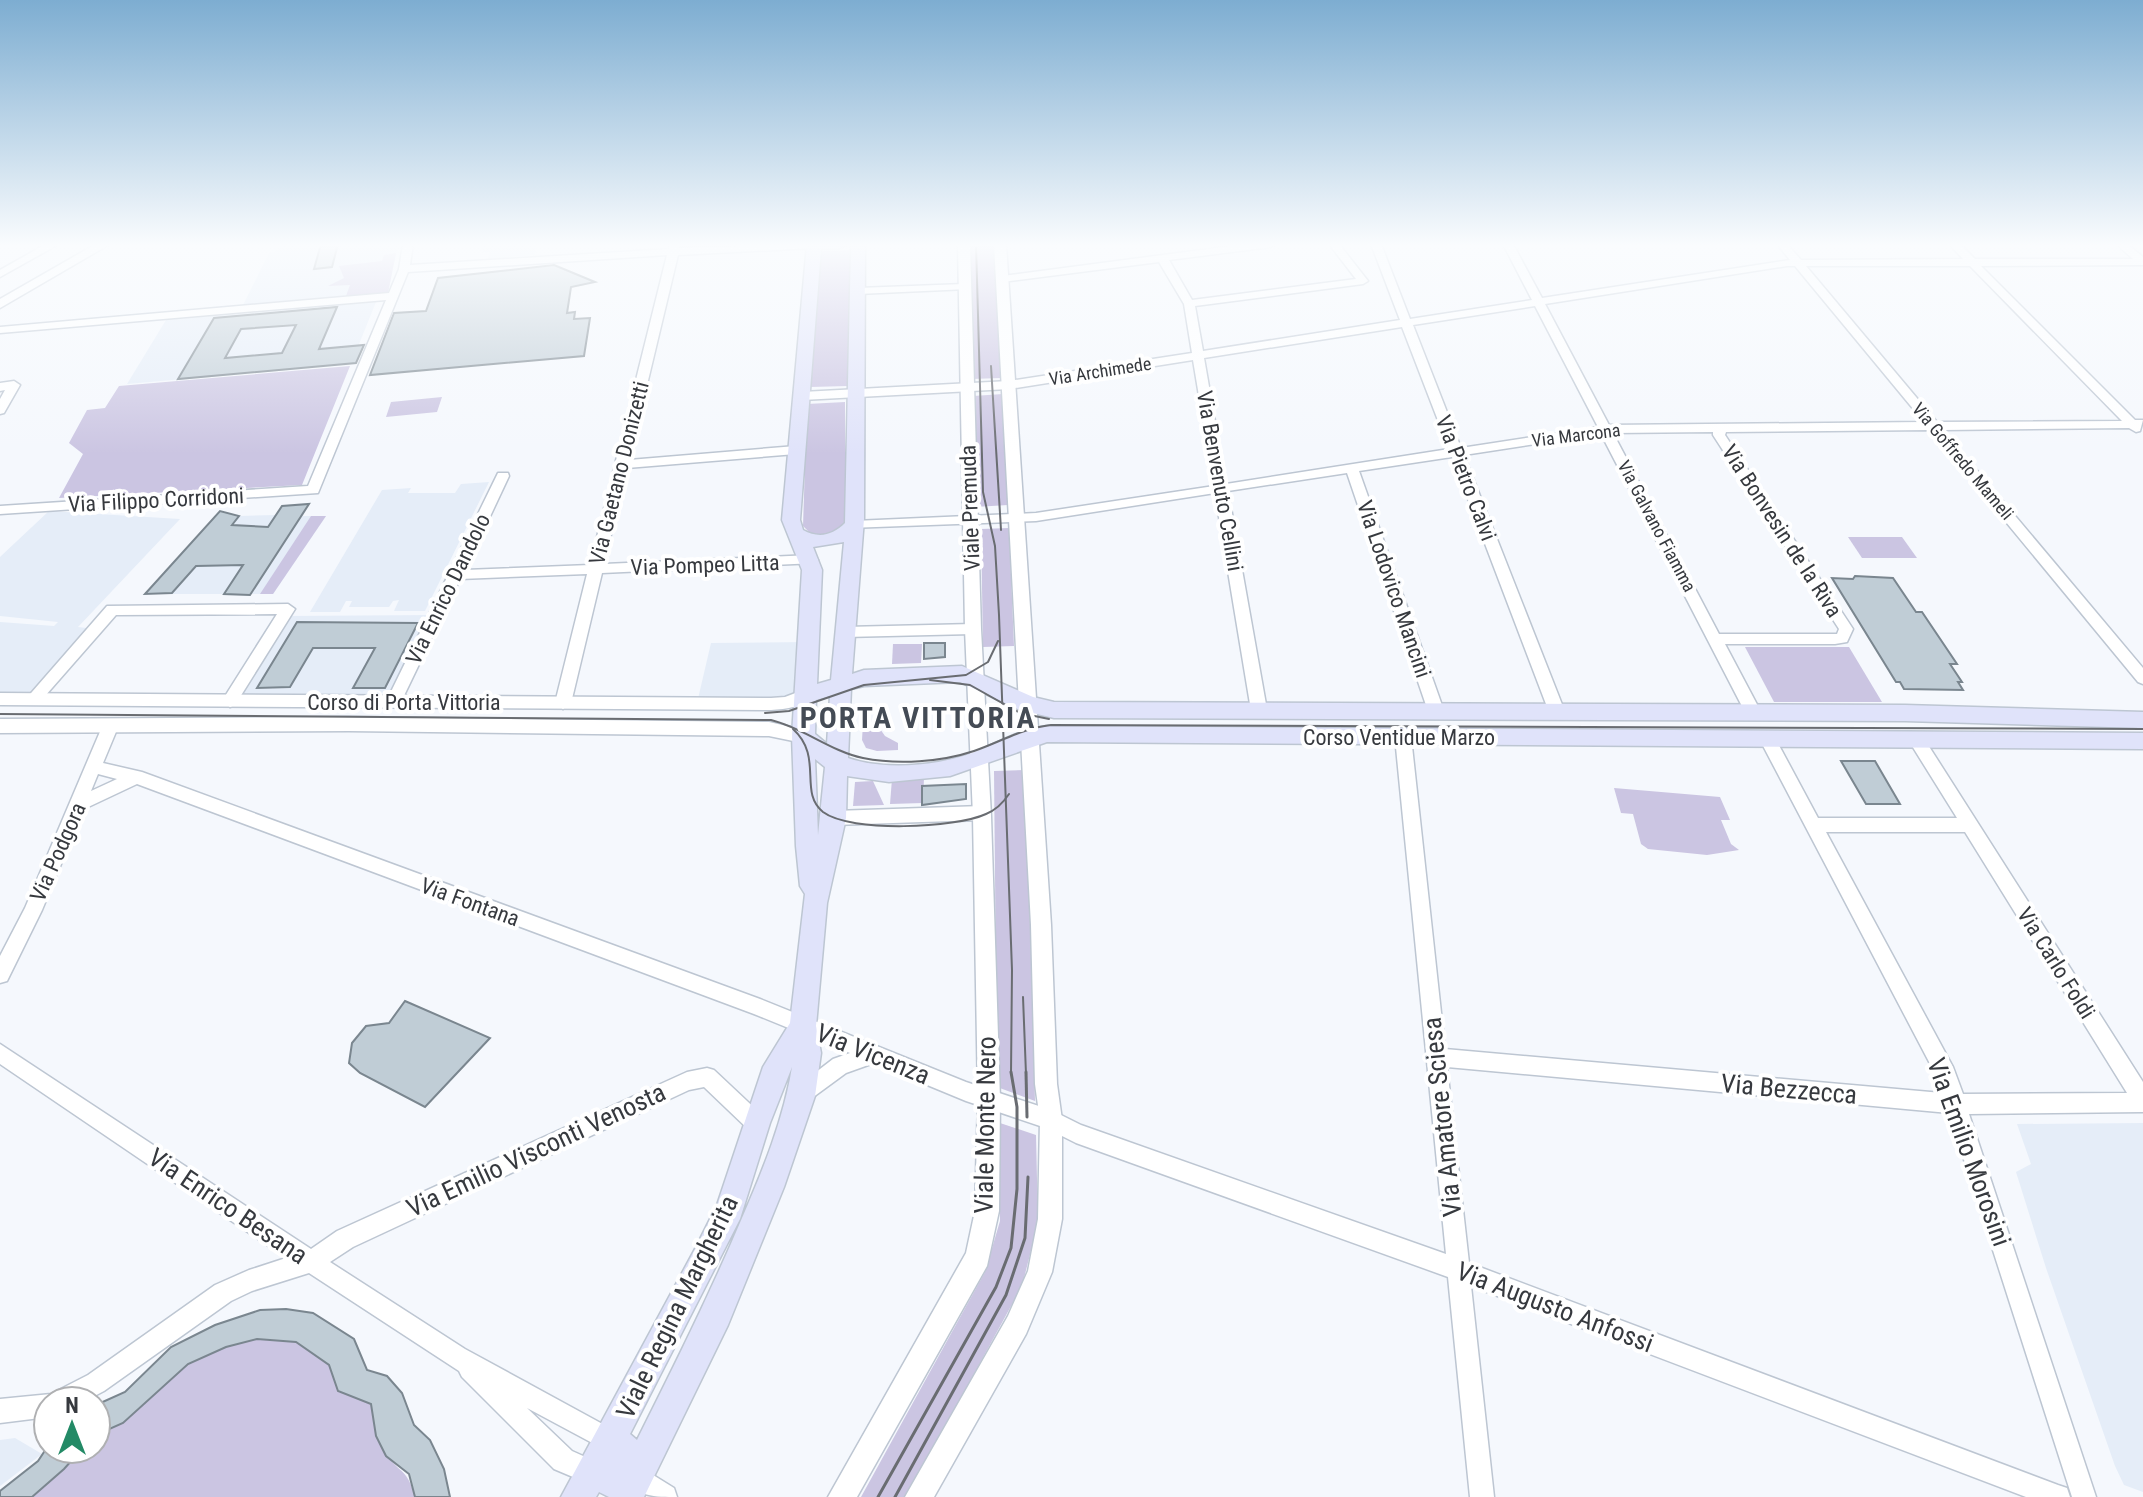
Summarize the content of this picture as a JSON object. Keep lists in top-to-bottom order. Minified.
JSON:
{"streets":{"main road":["Corso Ventidue Marzo","Viale Regina Margherita"],"street":["Via Archimede","Via Marcona","Via Goffredo Mameli","Via Gaetano Donizetti","Via Pietro Calvi","Via Benvenuto Cellini","Via Filippo Corridoni","Viale Premuda","Via Galvano Fiamma","Via Bonvesin de la Riva","Via Pompeo Litta","Via Enrico Dandolo","Via Lodovico Mancini","Corso di Porta Vittoria","Via Podgora","Via Fontana","Via Carlo Foldi","Via Vicenza","Via Bezzecca","Via Amatore Sciesa","Viale Monte Nero","Via Emilio Visconti Venosta","Via Emilio Morosini","Via Enrico Besana","Via Augusto Anfossi"]},"crossings":[["Via Archimede","Via Pietro Calvi"],["Via Archimede","Via Benvenuto Cellini"],["Via Archimede","Viale Premuda"],["Via Marcona","Via Goffredo Mameli"],["Via Marcona","Via Pietro Calvi"],["Via Marcona","Via Benvenuto Cellini"],["Via Marcona","Viale Premuda"],["Via Marcona","Via Galvano Fiamma"],["Via Marcona","Via Bonvesin de la Riva"],["Via Marcona","Via Lodovico Mancini"],["Via Gaetano Donizetti","Via Pompeo Litta"],["Via Gaetano Donizetti","Corso di Porta Vittoria"],["Via Pietro Calvi","Corso Ventidue Marzo"],["Via Benvenuto Cellini","Corso Ventidue Marzo"],["Viale Premuda","Corso Ventidue Marzo"],["Viale Premuda","Via Vicenza"],["Viale Premuda","Viale Monte Nero"],["Viale Premuda","Via Augusto Anfossi"],["Via Galvano Fiamma","Via Bonvesin de la Riva"],["Via Galvano Fiamma","Corso Ventidue Marzo"],["Via Pompeo Litta","Via Enrico Dandolo"],["Via Enrico Dandolo","Corso di Porta Vittoria"],["Via Lodovico Mancini","Corso Ventidue Marzo"],["Corso di Porta Vittoria","Corso Ventidue Marzo"],["Corso di Porta Vittoria","Via Podgora"],["Corso Ventidue Marzo","Via Carlo Foldi"],["Corso Ventidue Marzo","Via Amatore Sciesa"],["Corso Ventidue Marzo","Via Emilio Morosini"],["Via Podgora","Via Fontana"],["Via Fontana","Via Vicenza"],["Via Fontana","Viale Regina Margherita"],["Via Carlo Foldi","Via Bezzecca"],["Via Vicenza","Viale Monte Nero"],["Via Vicenza","Viale Regina Margherita"],["Via Vicenza","Via Augusto Anfossi"],["Via Bezzecca","Via Amatore Sciesa"],["Via Bezzecca","Via Emilio Morosini"],["Via Amatore Sciesa","Via Augusto Anfossi"],["Via Emilio Visconti Venosta","Via Enrico Besana"],["Via Emilio Visconti Venosta","Viale Regina Margherita"],["Via Enrico Besana","Viale Regina Margherita"]],"districts":["PORTA VITTORIA"],"north":"top"}
